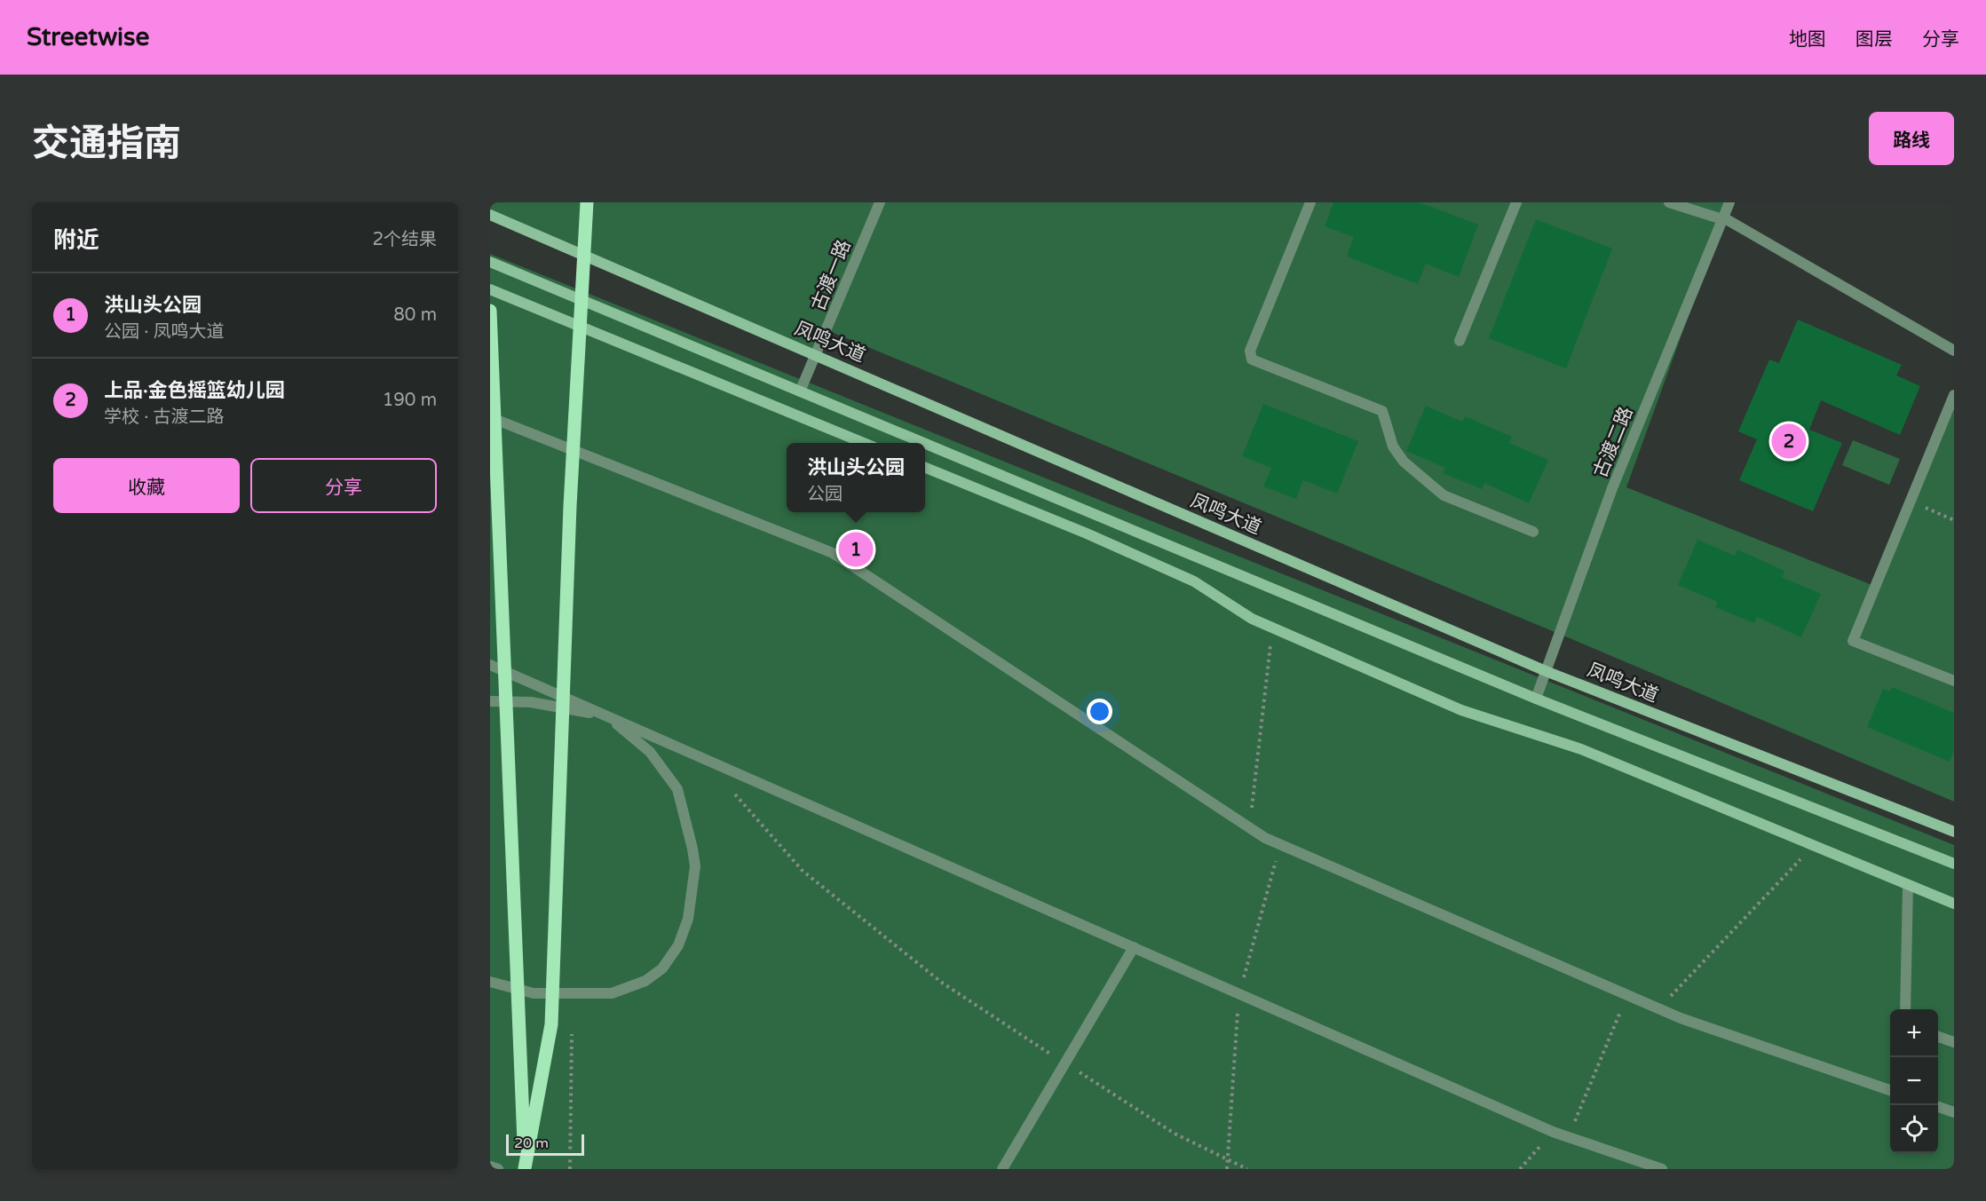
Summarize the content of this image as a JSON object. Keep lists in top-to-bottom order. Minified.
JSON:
{"streets":{"main road":["凤鸣大道"],"street":["古渡一路","古渡二路"]},"crossings":[["古渡一路","凤鸣大道"],["凤鸣大道","古渡二路"]],"scale_bar":"20 m","page":{"header":"Streetwise","nav":["地图","图层","分享"],"title":"交通指南","buttons":["路线",["收藏","分享"]],"heading":["附近","2个结果"],"list":[{"mark":"1","name":"洪山头公园","note":"公园 · 凤鸣大道","value":"80 m"},{"mark":"2","name":"上品·金色摇篮幼儿园","note":"学校 · 古渡二路","value":"190 m"}],"pins":["2","1"],"popup":["洪山头公园","公园"],"map_buttons":["+","−"],"scale":"20 m"}}
